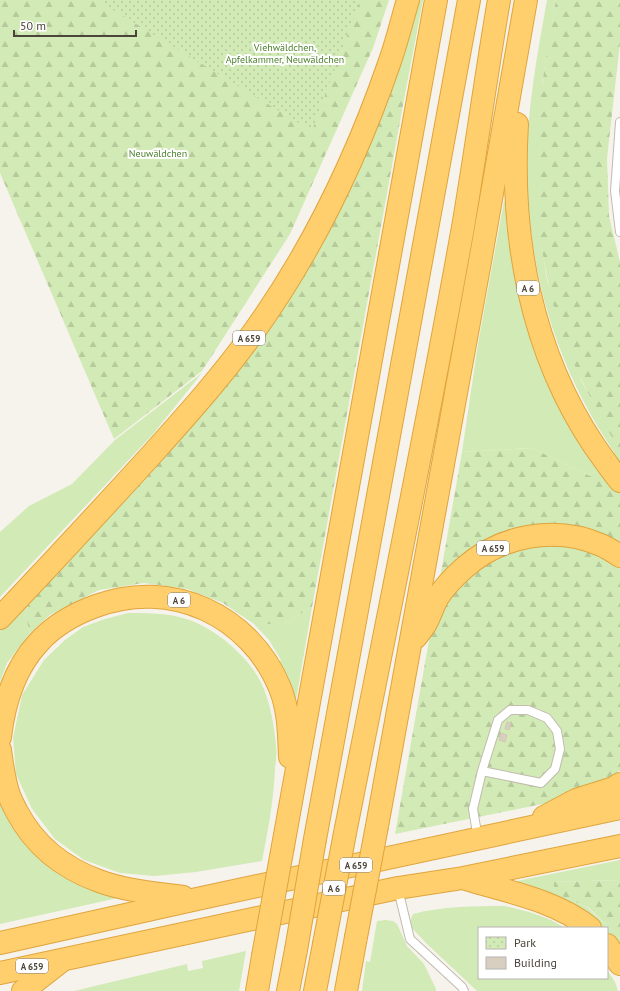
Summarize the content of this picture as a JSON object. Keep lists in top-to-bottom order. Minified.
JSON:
{"streets":{"highway":["A 6","A 659"]},"crossings":[["A 6","A 659"]],"parks":["Viehwäldchen, Apfelkammer, Neuwäldchen","Neuwäldchen"],"legend":["Park","Building"],"scale_bar":"50 m"}
